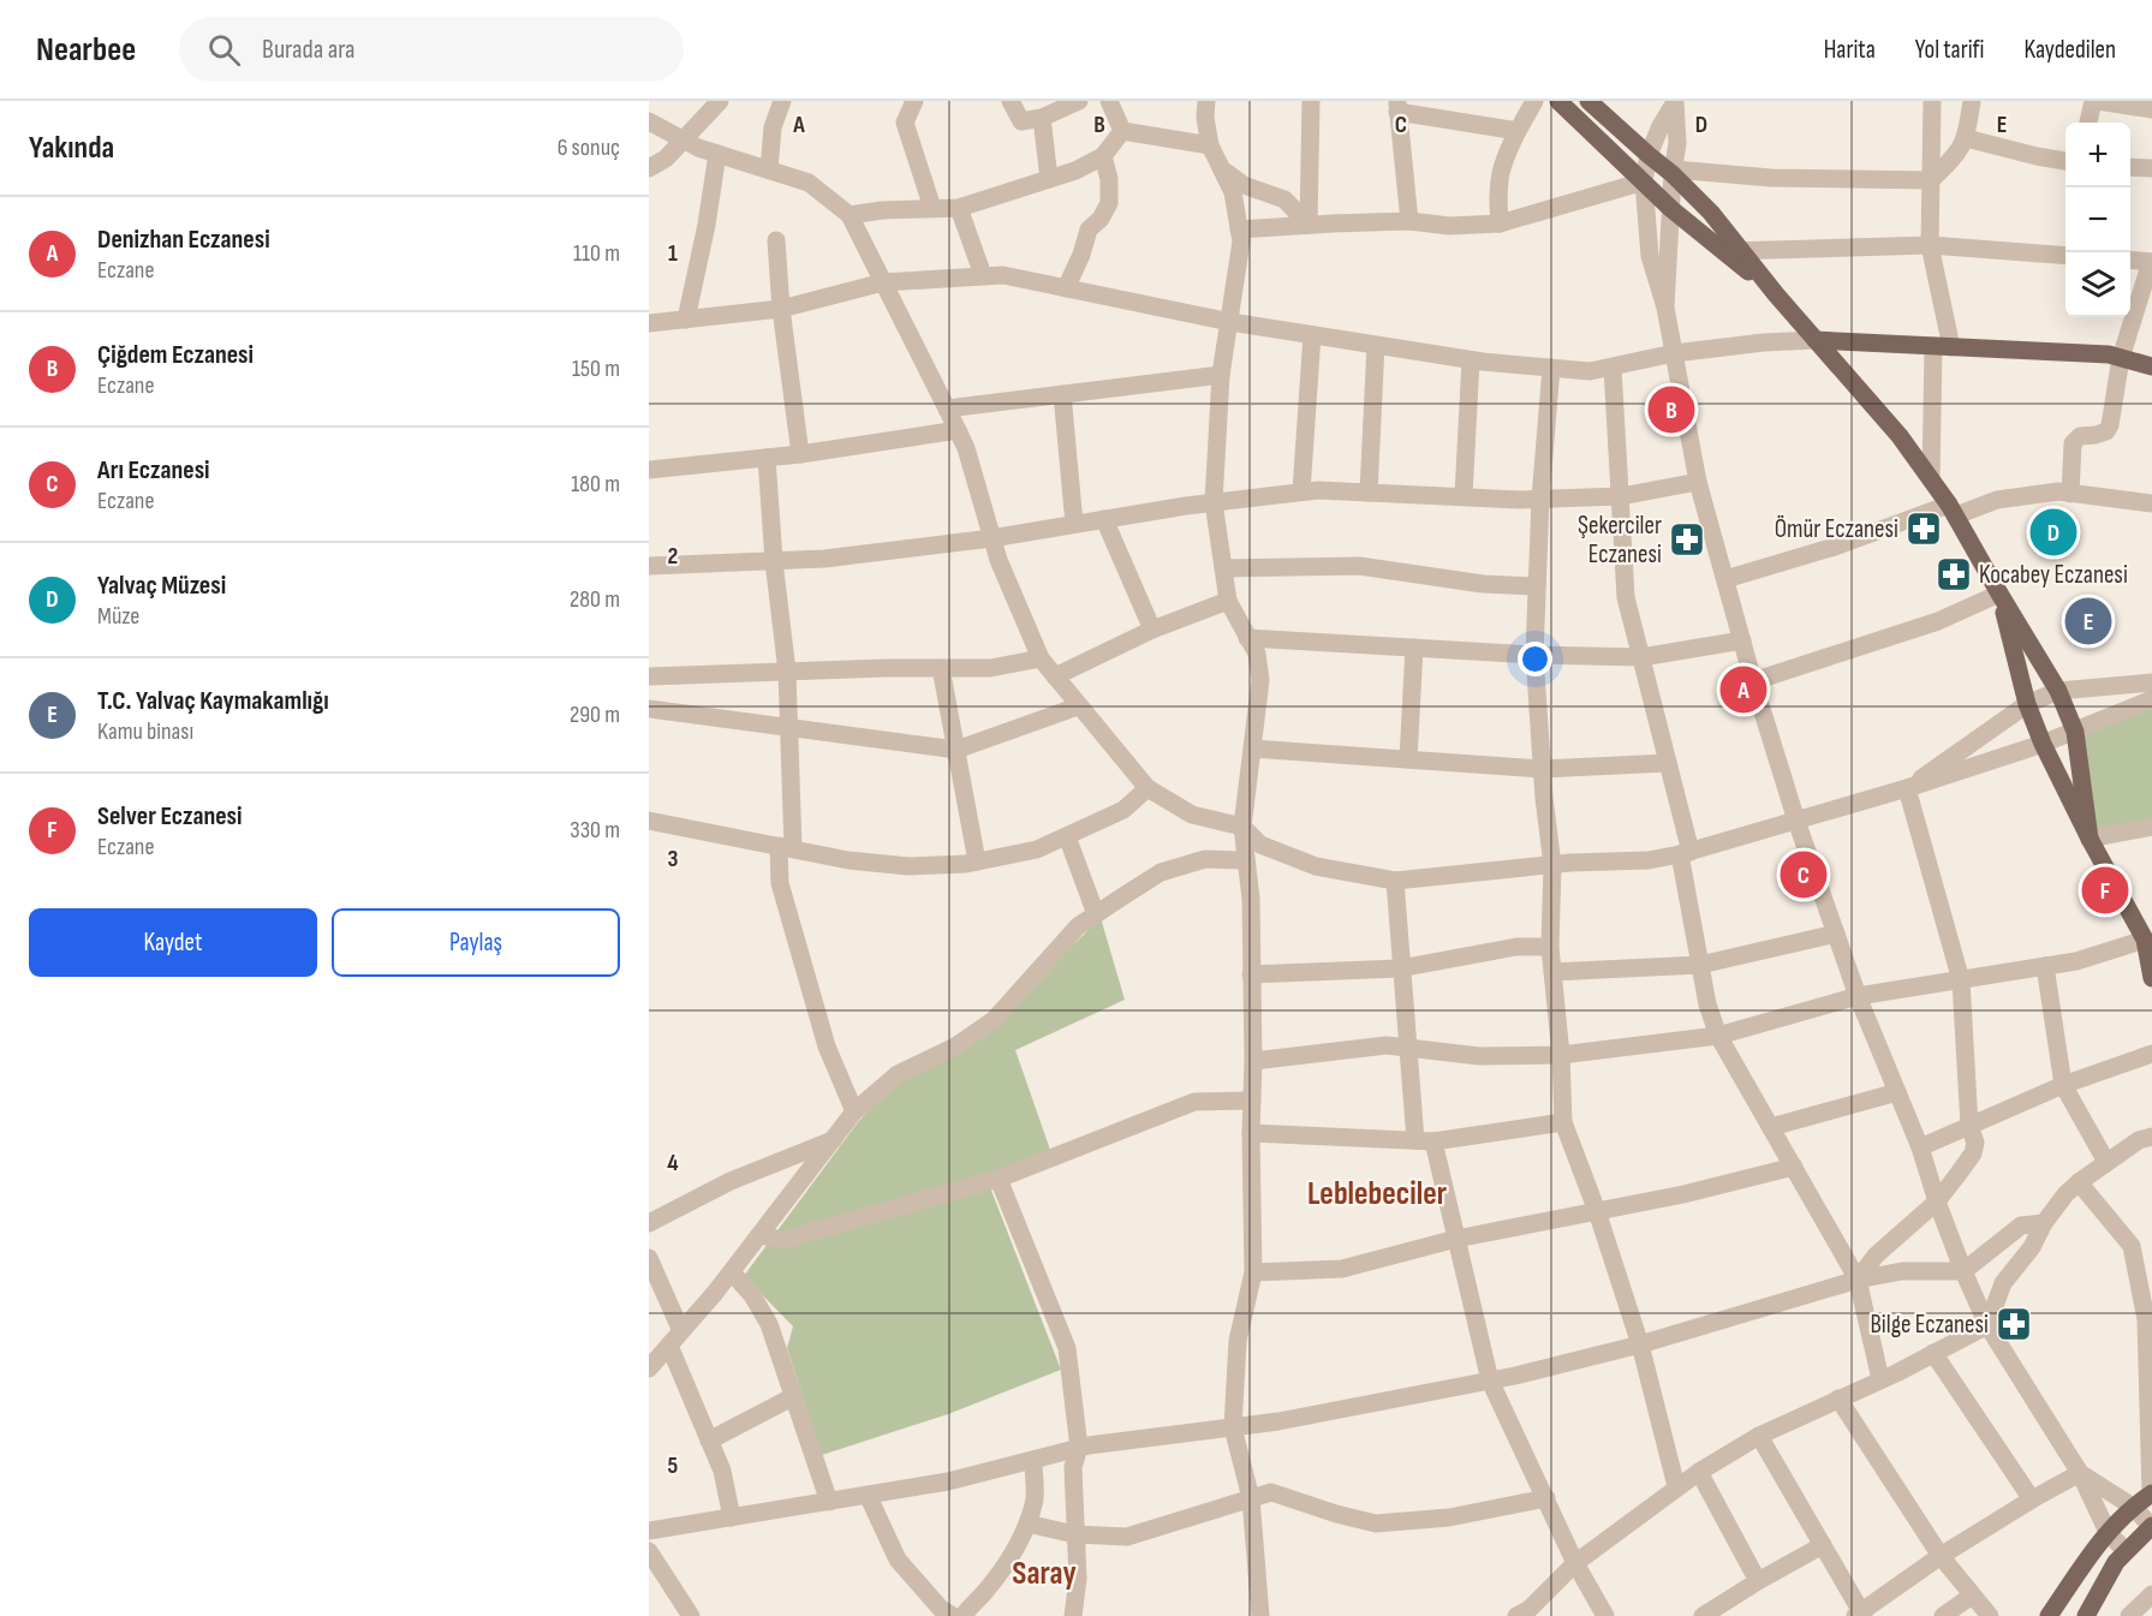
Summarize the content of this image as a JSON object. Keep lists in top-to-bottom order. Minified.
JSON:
{"districts":["Leblebeciler","Saray"],"places":{"pharmacy":["Ömür Eczanesi","Şekerciler Eczanesi","Kocabey Eczanesi","Bilge Eczanesi"]},"page":{"header":"Nearbee","search":"Burada ara","nav":["Harita","Yol tarifi","Kaydedilen"],"heading":["Yakında","6 sonuç"],"map_buttons":["+","−"],"list":[{"mark":"A","name":"Denizhan Eczanesi","note":"Eczane","value":"110 m"},{"mark":"B","name":"Çiğdem Eczanesi","note":"Eczane","value":"150 m"},{"mark":"C","name":"Arı Eczanesi","note":"Eczane","value":"180 m"},{"mark":"D","name":"Yalvaç Müzesi","note":"Müze","value":"280 m"},{"mark":"E","name":"T.C. Yalvaç Kaymakamlığı","note":"Kamu binası","value":"290 m"},{"mark":"F","name":"Selver Eczanesi","note":"Eczane","value":"330 m"}],"pins":["B","D","E","A","C","F"],"buttons":["Kaydet","Paylaş"]},"grid":{"columns":["A","B","C","D","E"],"rows":["1","2","3","4","5"]}}
